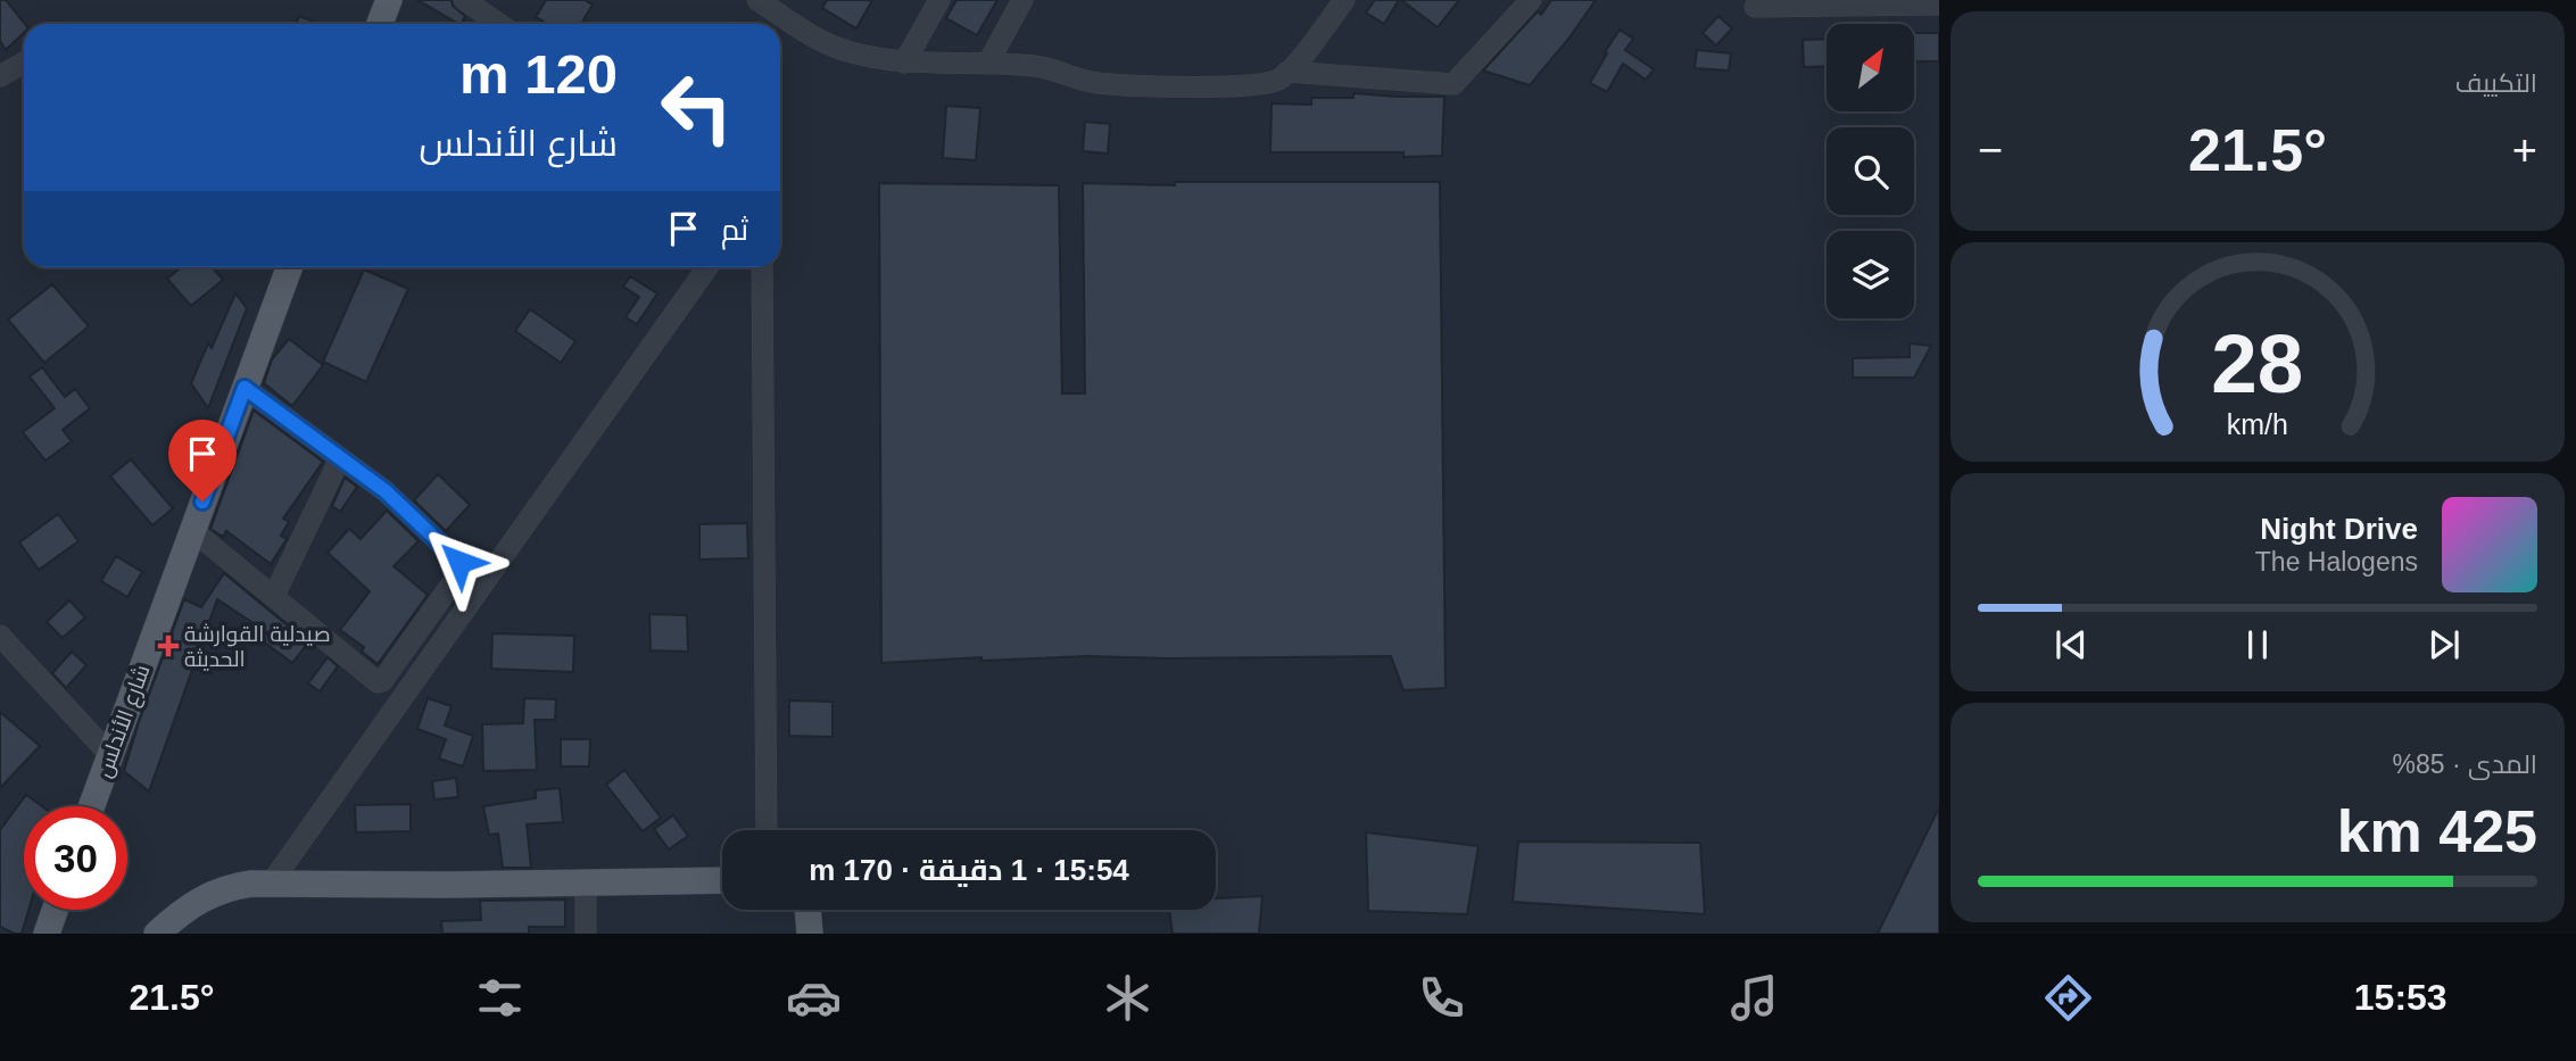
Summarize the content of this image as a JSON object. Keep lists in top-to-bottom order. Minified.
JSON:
{"streets":{"main road":["شارع الأندلس"]},"places":{"health":["صيدلية القوارشة الحديثة"]},"north":"top right","page":{"tile":["التكييف",["المدى · 85%","425 km"]],"turn":["120 m","شارع الأندلس"],"heat":["−","21.5°","+"],"then":"ثم","song":["Night Drive","The Halogens"],"limit":"30","trip":"15:54 · 1 دقيقة · 170 m","tabs":["15:53","21.5°"],"gauge":["28","km/h"]}}
